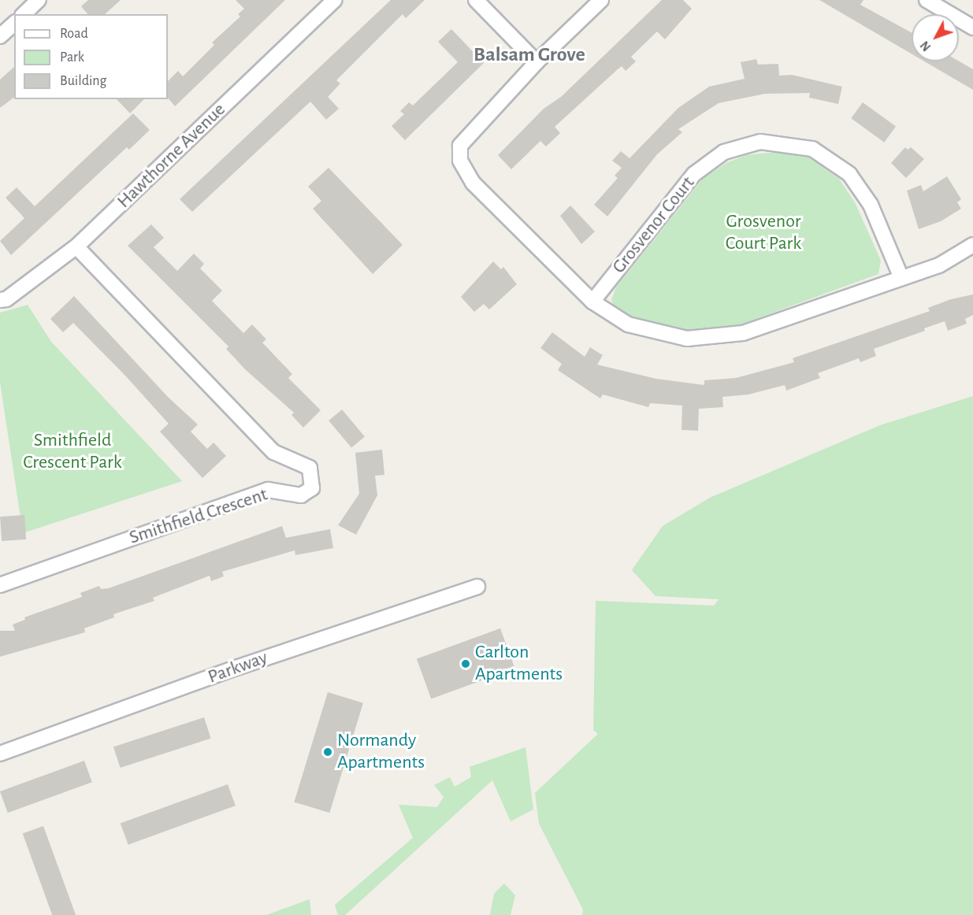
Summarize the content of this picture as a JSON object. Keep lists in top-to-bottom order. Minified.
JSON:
{"streets":{"street":["Hawthorne Avenue","Grosvenor Court","Smithfield Crescent","Parkway"]},"crossings":[["Hawthorne Avenue","Smithfield Crescent"]],"districts":["Balsam Grove"],"parks":["Grosvenor Court Park","Smithfield Crescent Park"],"places":["Carlton Apartments","Normandy Apartments"],"legend":["Road","Park","Building"],"north":"bottom left"}
